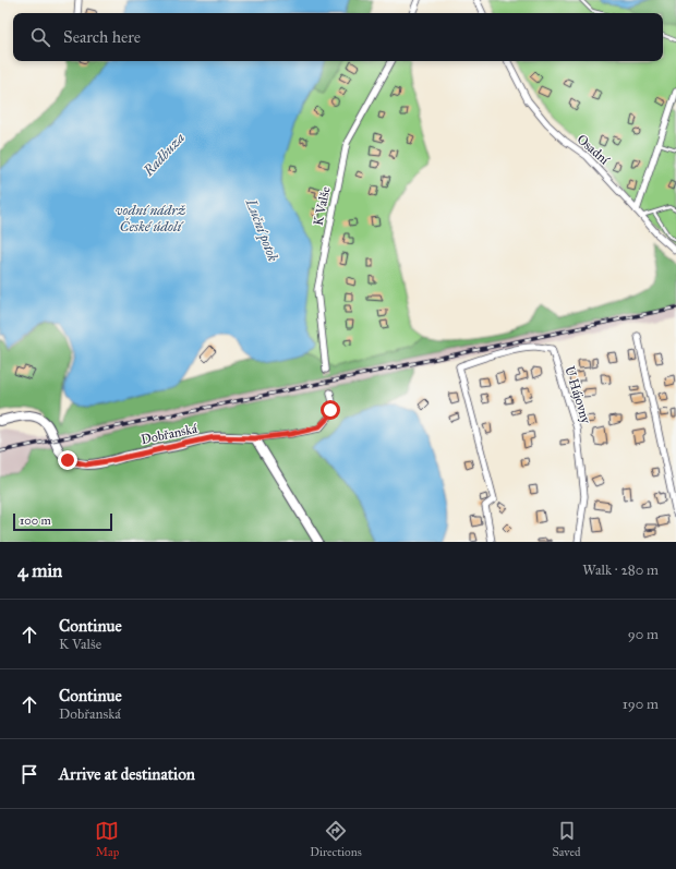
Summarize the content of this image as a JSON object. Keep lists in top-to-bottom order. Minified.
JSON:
{"streets":{"street":["Osadní","K Valše","U Hájovny","Dobřanská"]},"water":["Radbuza","vodní nádrž České údolí","Luční potok"],"scale_bar":"100 m","page":{"search":"Search here","scale":"100 m","heading":["4 min","Walk · 280 m"],"list":[["Continue","K Valše","90 m"],["Continue","Dobřanská","190 m"],"Arrive at destination"],"nav":["Map","Directions","Saved"]}}
